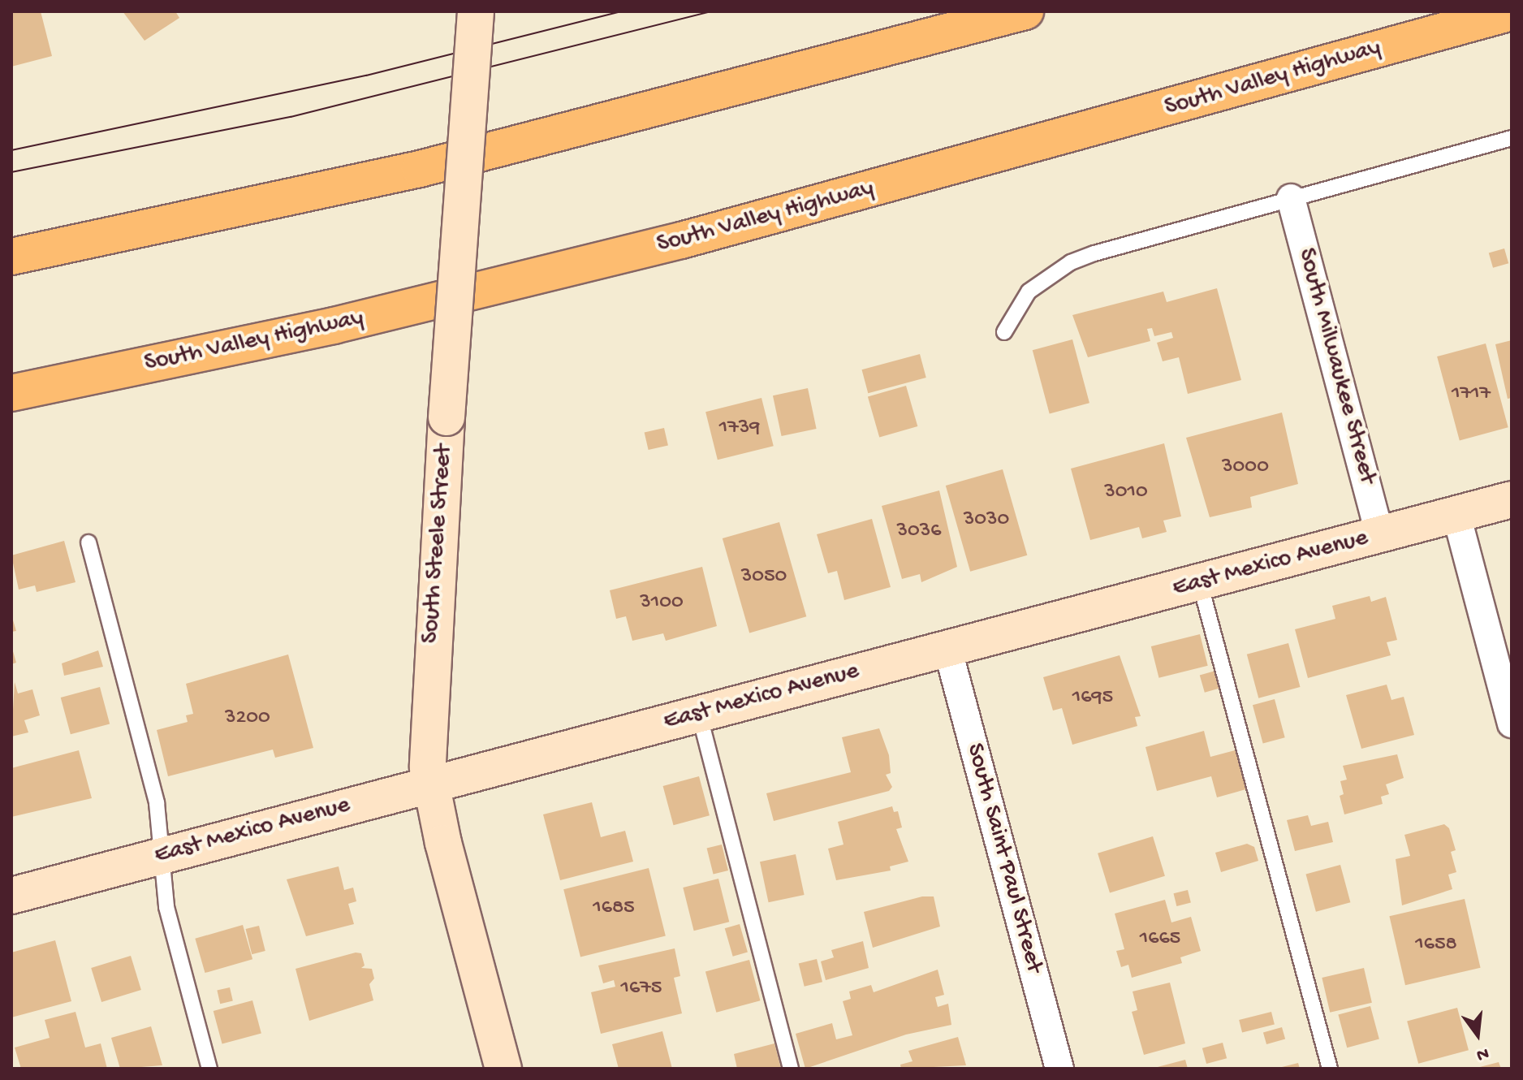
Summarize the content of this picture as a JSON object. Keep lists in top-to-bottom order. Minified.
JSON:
{"streets":{"highway":["South Valley Highway"],"street":["South Milwaukee Street","South Steele Street","East Mexico Avenue","South Saint Paul Street"]},"crossings":[["South Milwaukee Street","East Mexico Avenue"],["South Steele Street","East Mexico Avenue"],["East Mexico Avenue","South Saint Paul Street"]],"house_numbers":["1717","1739","3000","3010","3030","3036","3050","3100","1695","3200","1685","1665","1658","1675"],"north":"bottom"}
